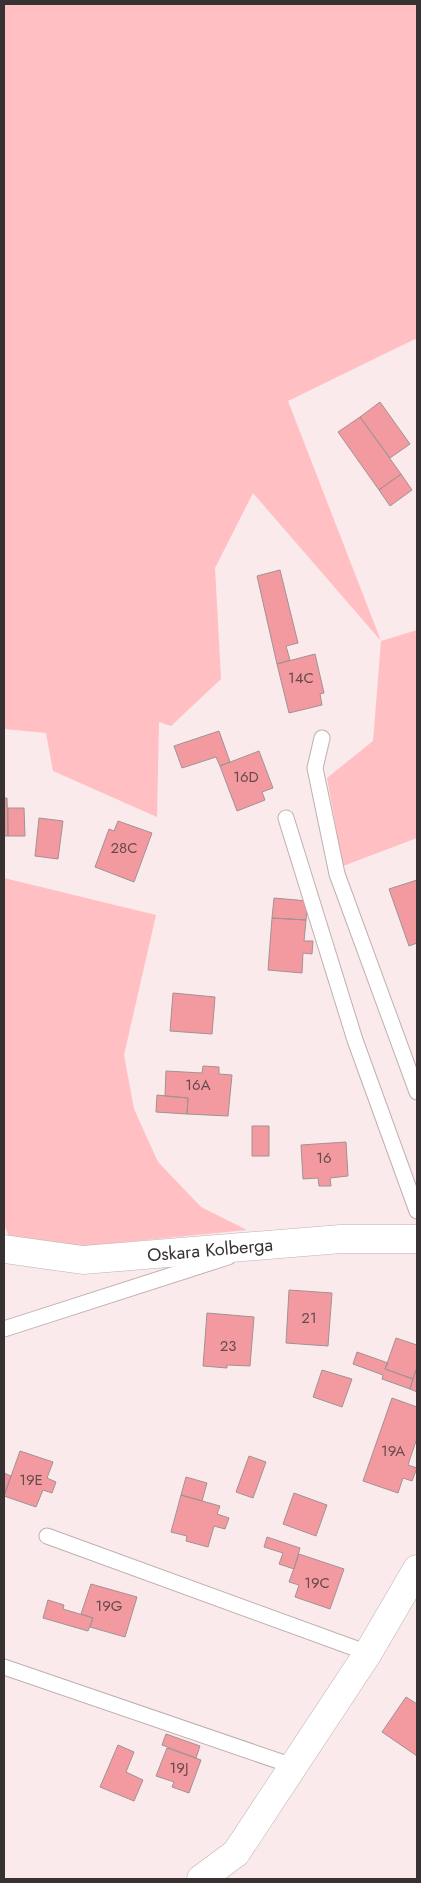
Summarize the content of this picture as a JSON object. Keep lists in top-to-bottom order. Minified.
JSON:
{"streets":{"street":["Oskara Kolberga"]},"house_numbers":["14C","16D","28C","16A","16","21","23","19A","19E","19C","19G","19J"]}
